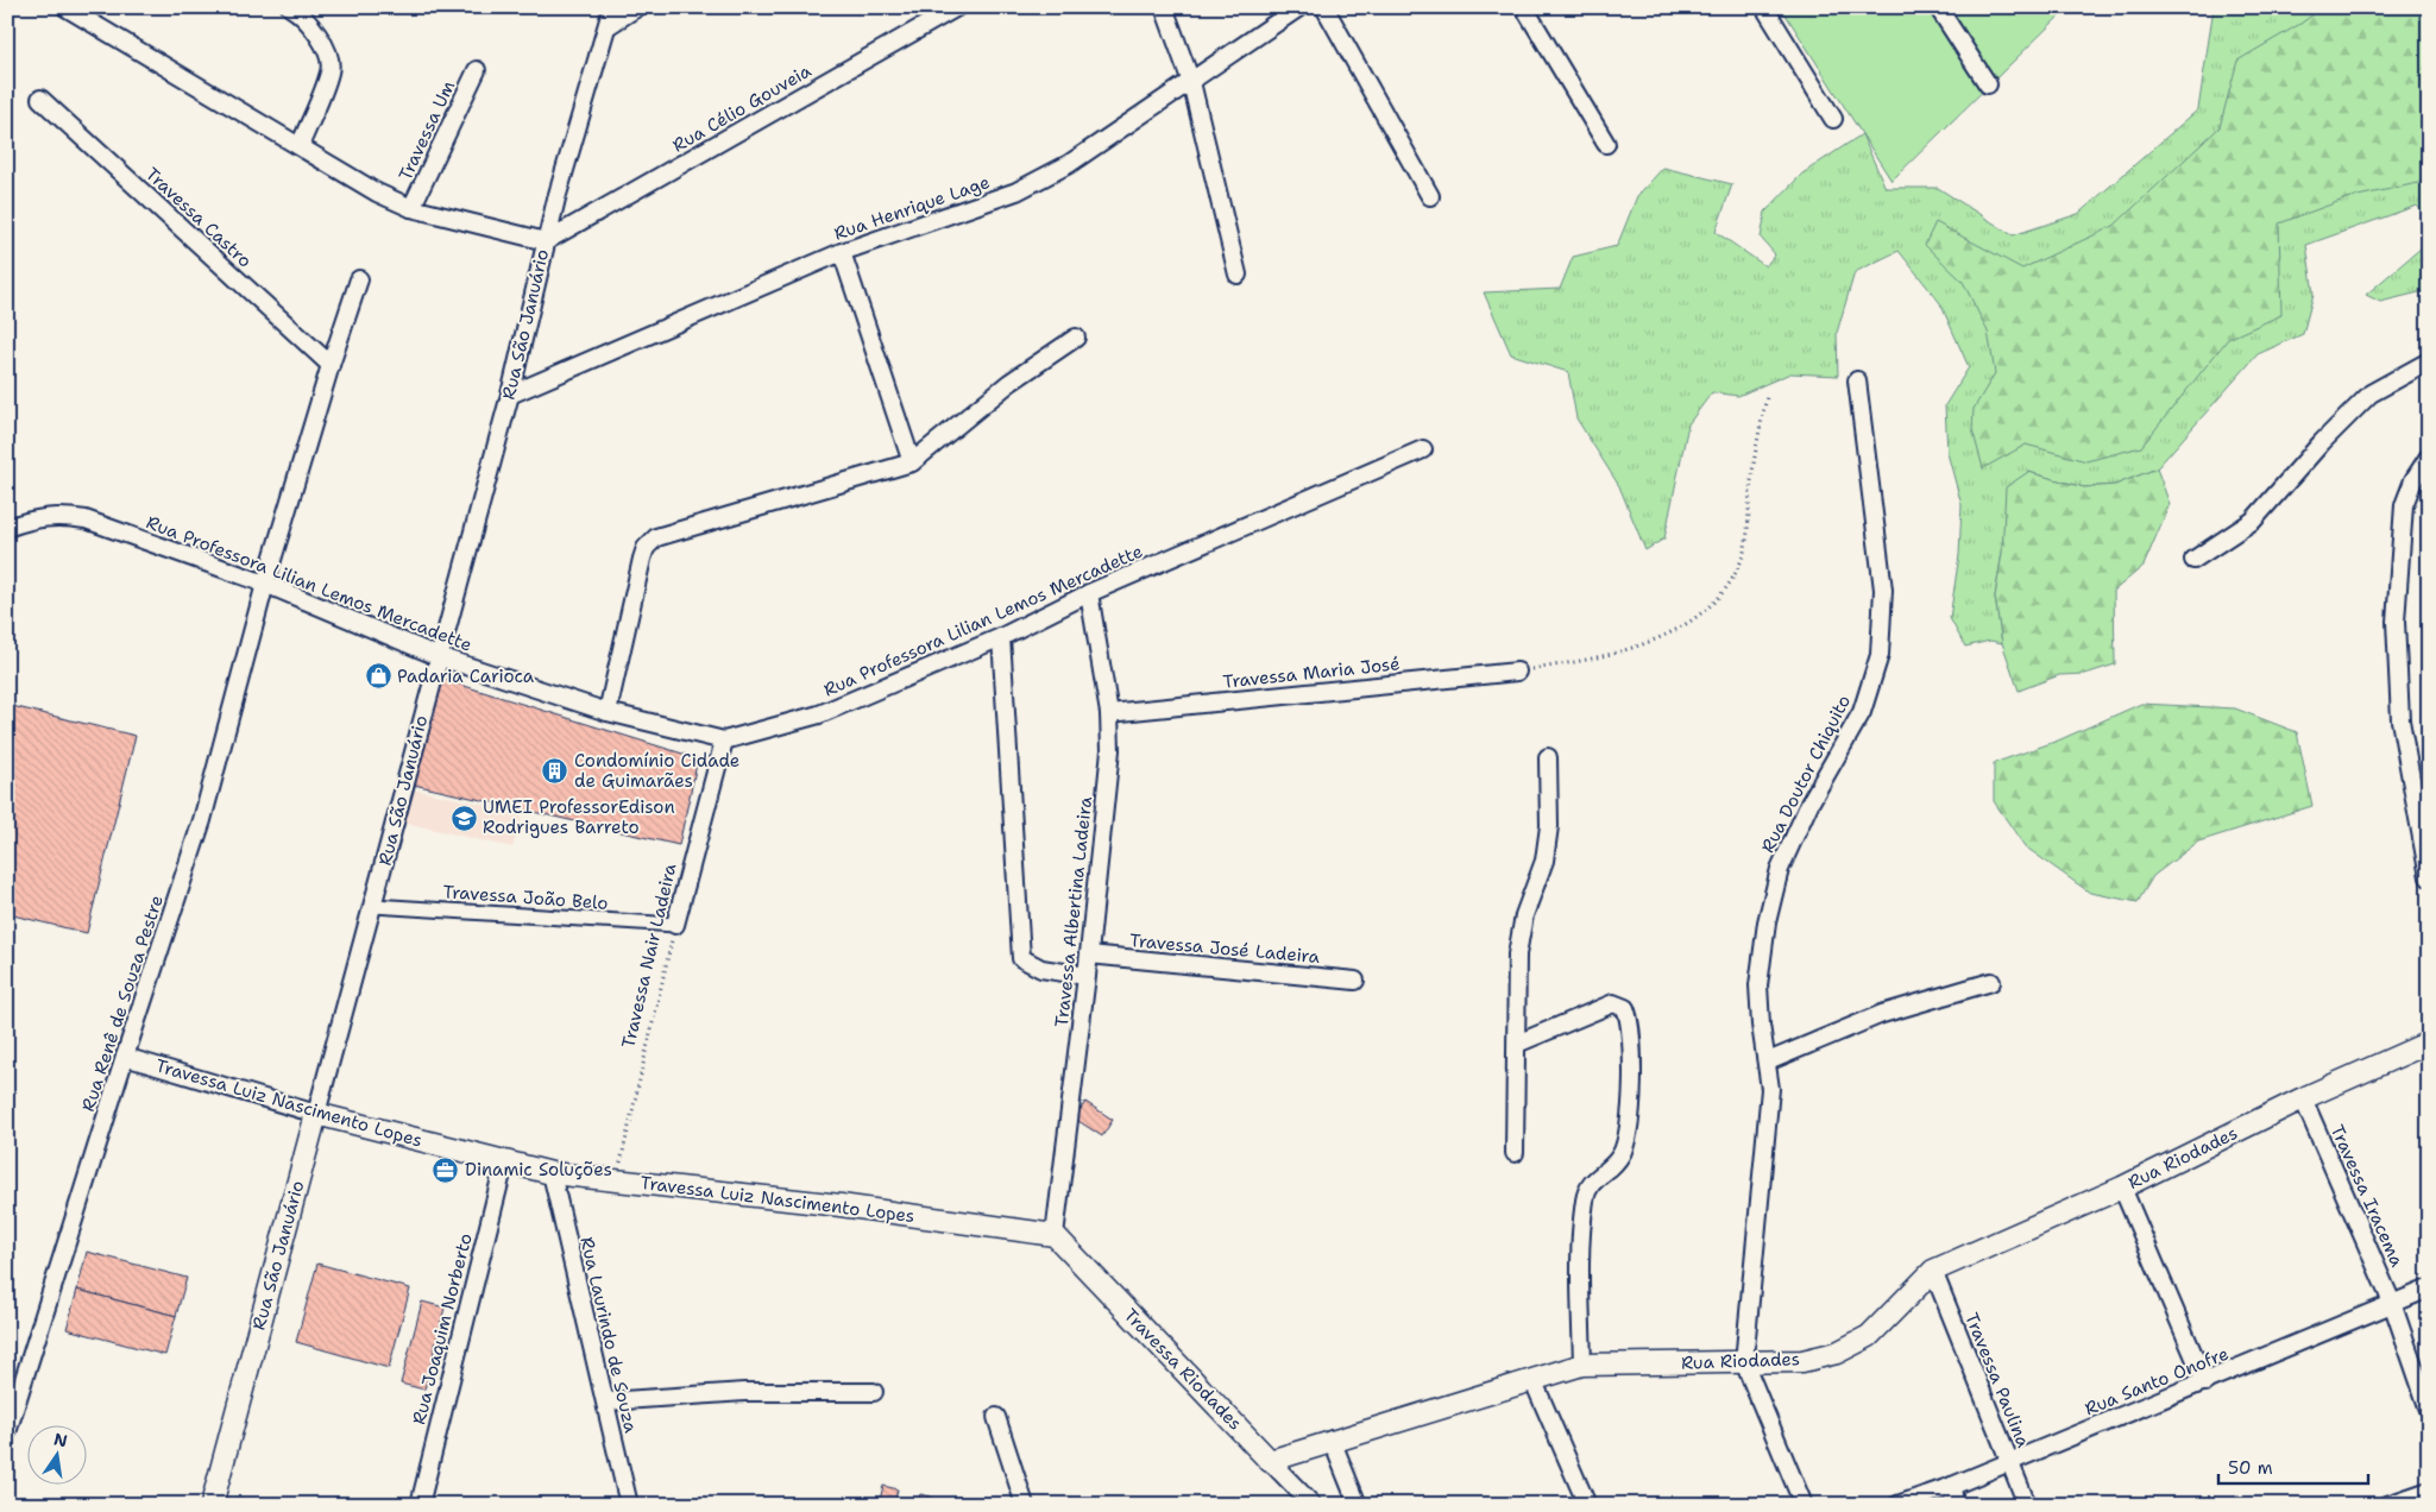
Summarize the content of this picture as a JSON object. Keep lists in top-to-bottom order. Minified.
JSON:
{"streets":{"street":["Rua Célio Gouveia","Travessa Um","Rua Henrique Lage","Travessa Castro","Rua São Januário","Rua Professora Lilian Lemos Mercadette","Travessa Maria José","Rua Doutor Chiquito","Travessa João Belo","Travessa Albertina Ladeira","Travessa José Ladeira","Travessa Nair Ladeira","Rua Renê de Souza Pestre","Travessa Luiz Nascimento Lopes","Rua Riodades","Travessa Iracema","Rua Joaquim Norberto","Rua Laurindo de Souza","Travessa Riodades","Travessa Paulina","Rua Santo Onofre"]},"crossings":[["Rua Célio Gouveia","Rua São Januário"],["Rua Henrique Lage","Rua São Januário"],["Travessa Castro","Rua Renê de Souza Pestre"],["Rua São Januário","Rua Professora Lilian Lemos Mercadette"],["Rua São Januário","Travessa João Belo"],["Rua São Januário","Travessa Luiz Nascimento Lopes"],["Rua Professora Lilian Lemos Mercadette","Travessa Albertina Ladeira"],["Rua Professora Lilian Lemos Mercadette","Travessa Nair Ladeira"],["Rua Professora Lilian Lemos Mercadette","Rua Renê de Souza Pestre"],["Travessa Maria José","Travessa Albertina Ladeira"],["Rua Doutor Chiquito","Rua Riodades"],["Travessa João Belo","Travessa Nair Ladeira"],["Travessa Albertina Ladeira","Travessa José Ladeira"],["Travessa Albertina Ladeira","Travessa Luiz Nascimento Lopes"],["Travessa Albertina Ladeira","Travessa Riodades"],["Travessa Nair Ladeira","Travessa Luiz Nascimento Lopes"],["Rua Renê de Souza Pestre","Travessa Luiz Nascimento Lopes"],["Travessa Luiz Nascimento Lopes","Rua Joaquim Norberto"],["Travessa Luiz Nascimento Lopes","Rua Laurindo de Souza"],["Travessa Luiz Nascimento Lopes","Travessa Riodades"],["Rua Riodades","Travessa Iracema"],["Rua Riodades","Travessa Riodades"],["Rua Riodades","Travessa Paulina"],["Travessa Iracema","Rua Santo Onofre"],["Travessa Paulina","Rua Santo Onofre"]],"places":{"shop":["Padaria Carioca"],"building":["Condomínio Cidade de Guimarães"],"school or university":["UMEI ProfessorEdison Rodrigues Barreto"],"office":["Dinamic Soluções"]},"scale_bar":"50 m","north":"top"}
